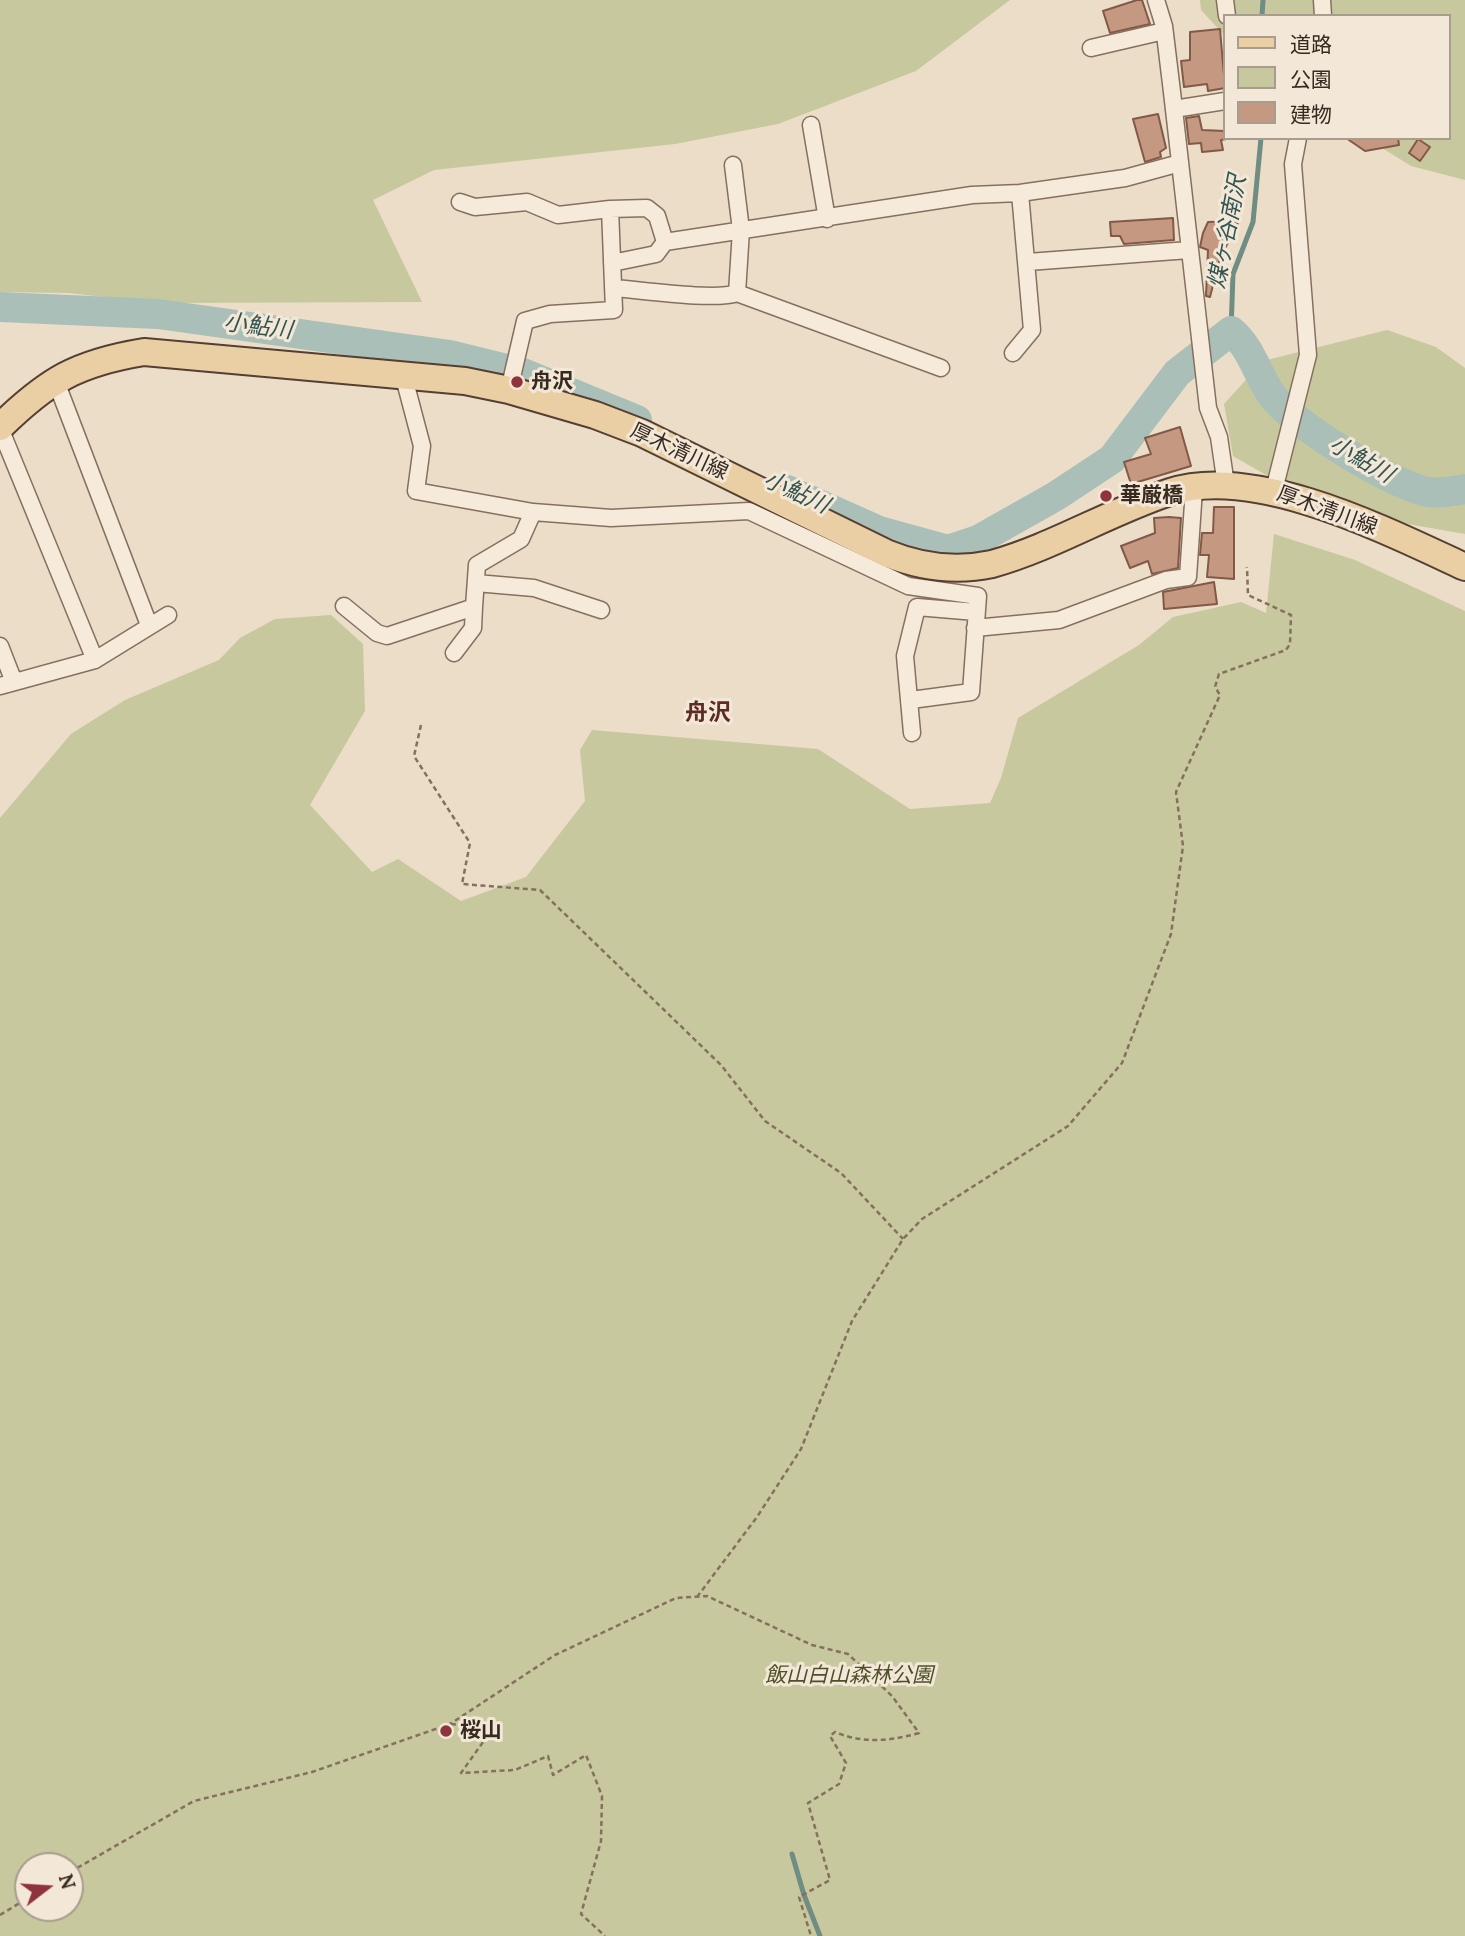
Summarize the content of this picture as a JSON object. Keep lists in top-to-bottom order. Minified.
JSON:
{"streets":{"main road":["厚木清川線"]},"districts":["舟沢"],"water":["煤ヶ谷南沢","小鮎川"],"parks":["飯山白山森林公園"],"places":["舟沢","華厳橋","桜山"],"legend":["道路","公園","建物"],"north":"right"}
